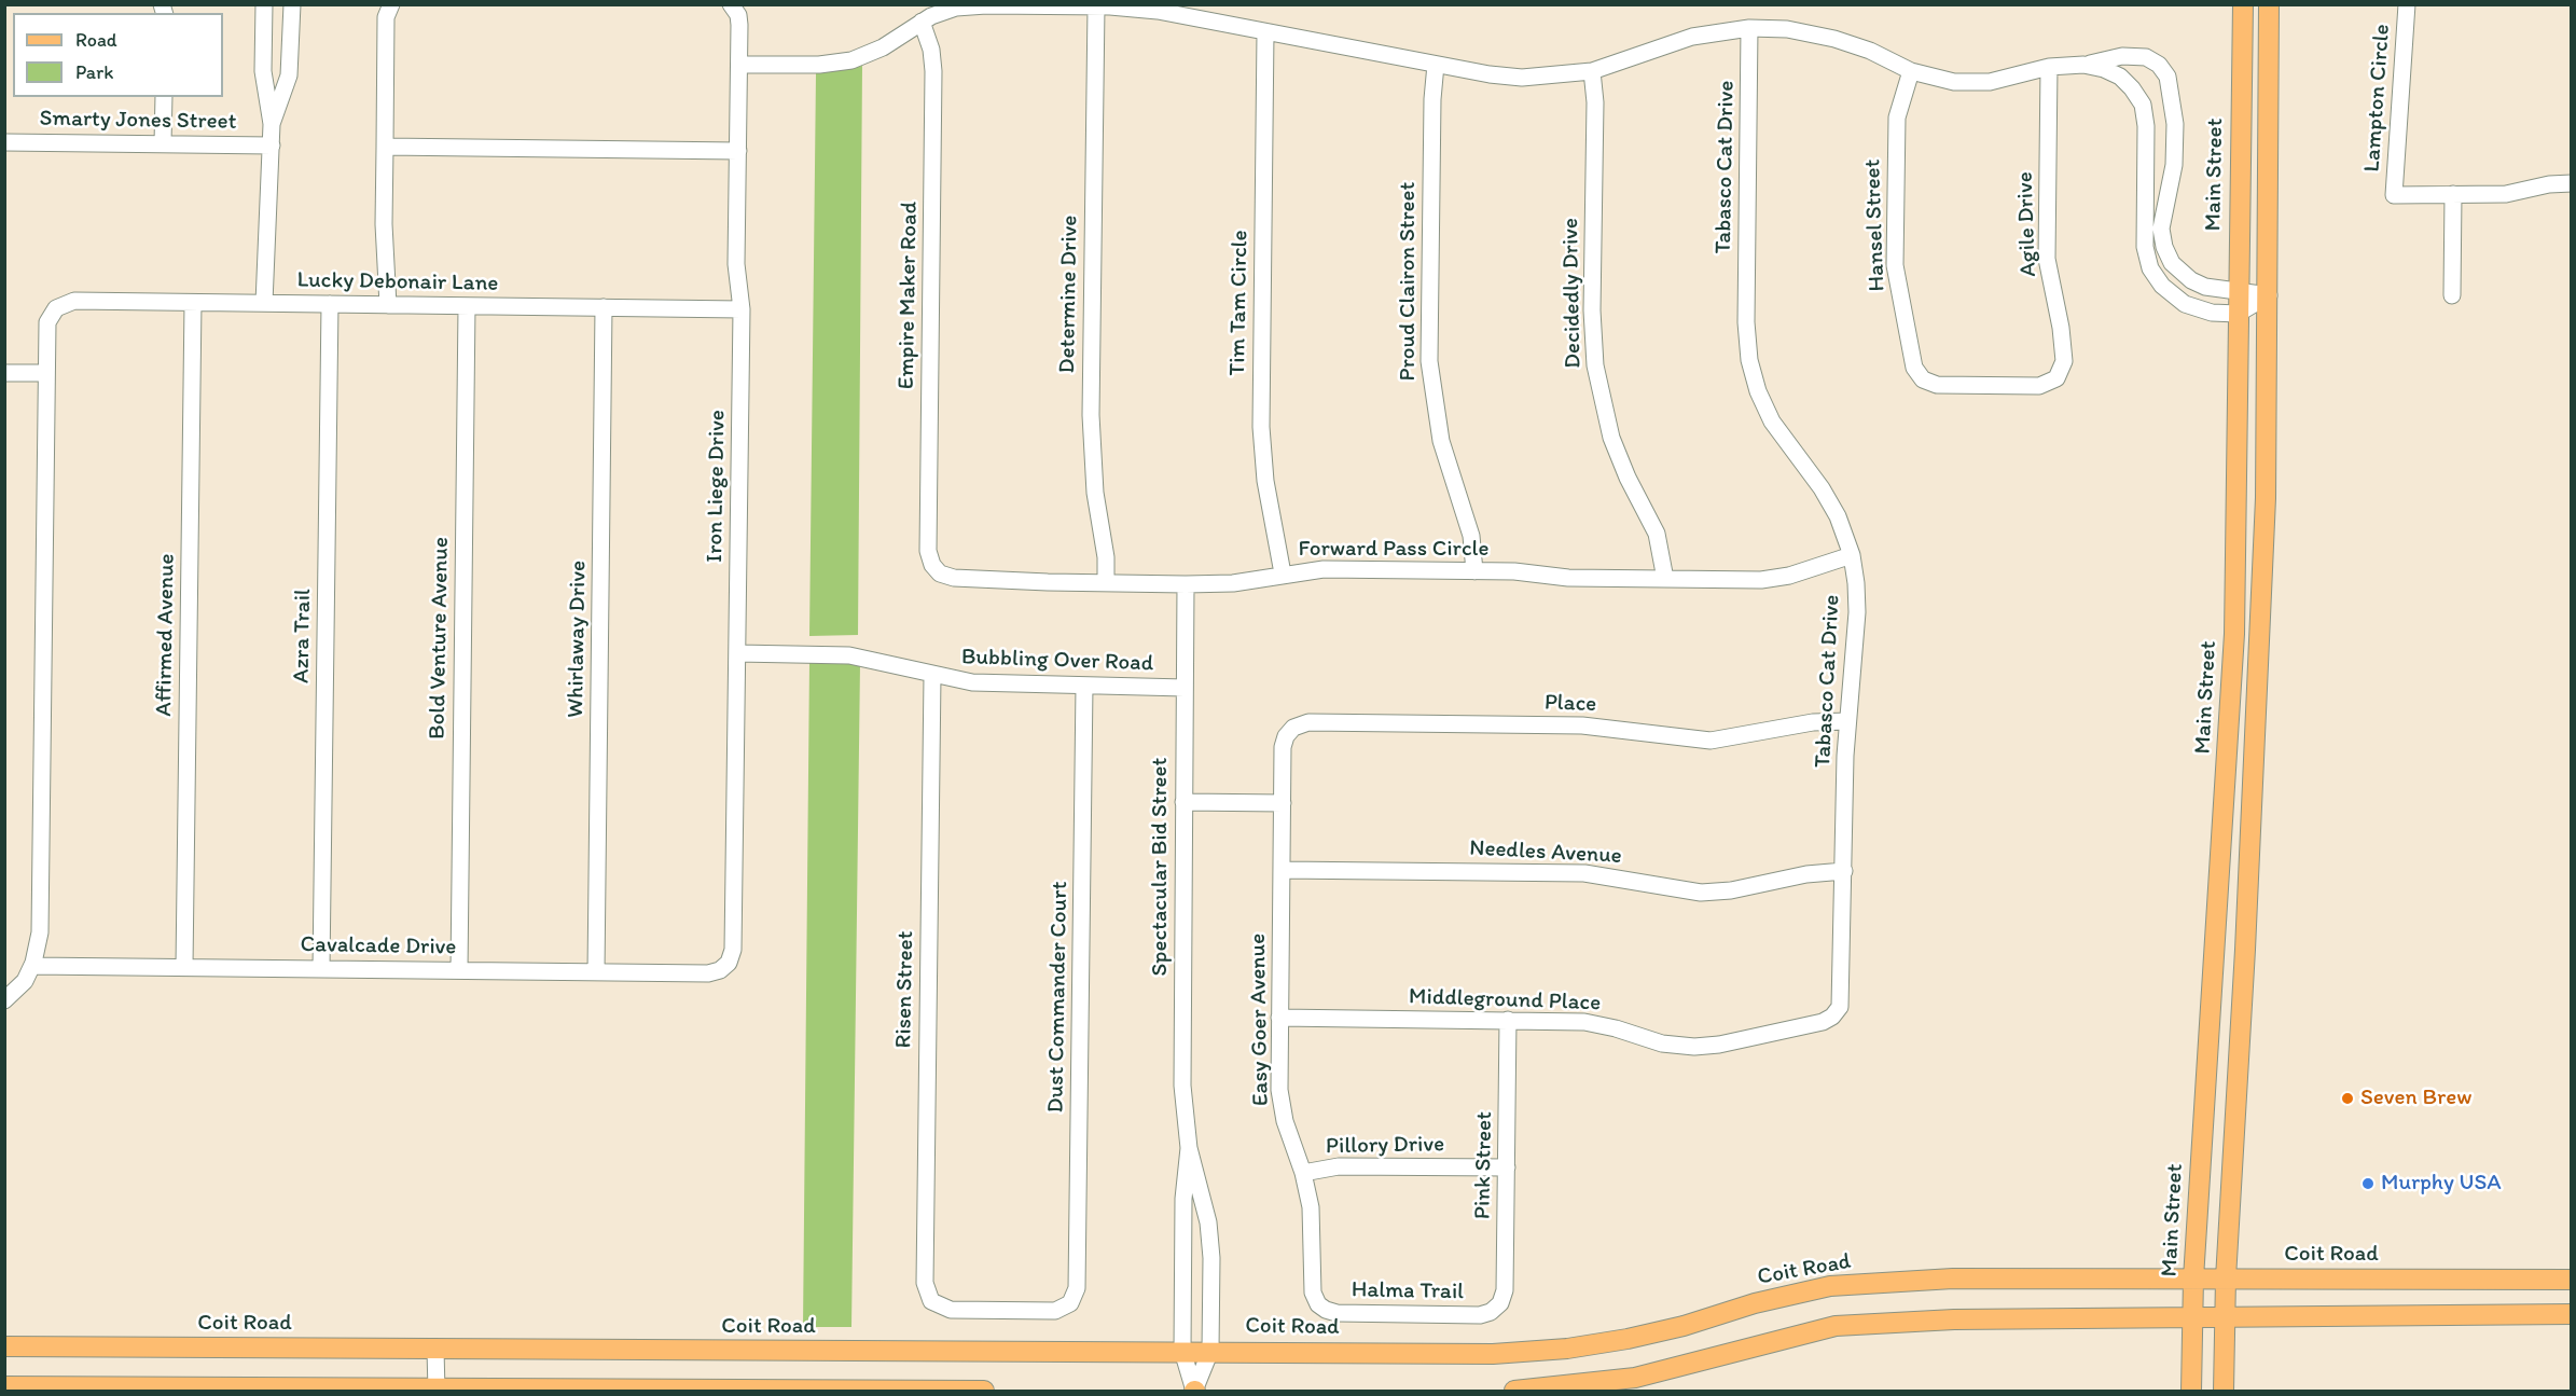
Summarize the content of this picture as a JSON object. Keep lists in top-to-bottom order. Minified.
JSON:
{"streets":{"main road":["Main Street","Coit Road"],"street":["Lampton Circle","Smarty Jones Street","Tabasco Cat Drive","Agile Drive","Hansel Street","Proud Clairon Street","Lucky Debonair Lane","Decidedly Drive","Determine Drive","Empire Maker Road","Tim Tam Circle","Iron Liege Drive","Forward Pass Circle","Affirmed Avenue","Azra Trail","Bold Venture Avenue","Whirlaway Drive","Bubbling Over Road","Place","Needles Avenue","Spectacular Bid Street","Cavalcade Drive","Risen Street","Dust Commander Court","Middleground Place","Easy Goer Avenue","Pillory Drive","Pink Street","Halma Trail"]},"crossings":[["Tabasco Cat Drive","Forward Pass Circle"],["Tabasco Cat Drive","Place"],["Tabasco Cat Drive","Needles Avenue"],["Tabasco Cat Drive","Middleground Place"],["Main Street","Coit Road"],["Agile Drive","Hansel Street"],["Proud Clairon Street","Forward Pass Circle"],["Lucky Debonair Lane","Iron Liege Drive"],["Lucky Debonair Lane","Affirmed Avenue"],["Lucky Debonair Lane","Azra Trail"],["Lucky Debonair Lane","Bold Venture Avenue"],["Lucky Debonair Lane","Whirlaway Drive"],["Decidedly Drive","Forward Pass Circle"],["Determine Drive","Forward Pass Circle"],["Empire Maker Road","Forward Pass Circle"],["Tim Tam Circle","Forward Pass Circle"],["Iron Liege Drive","Bubbling Over Road"],["Iron Liege Drive","Cavalcade Drive"],["Forward Pass Circle","Spectacular Bid Street"],["Affirmed Avenue","Cavalcade Drive"],["Azra Trail","Cavalcade Drive"],["Bold Venture Avenue","Cavalcade Drive"],["Whirlaway Drive","Cavalcade Drive"],["Bubbling Over Road","Spectacular Bid Street"],["Bubbling Over Road","Risen Street"],["Bubbling Over Road","Dust Commander Court"],["Place","Easy Goer Avenue"],["Needles Avenue","Easy Goer Avenue"],["Spectacular Bid Street","Coit Road"],["Risen Street","Dust Commander Court"],["Middleground Place","Easy Goer Avenue"],["Middleground Place","Pink Street"],["Easy Goer Avenue","Pillory Drive"],["Easy Goer Avenue","Halma Trail"],["Pillory Drive","Pink Street"],["Pink Street","Halma Trail"]],"places":["Seven Brew","Murphy USA"],"legend":["Road","Park"]}
